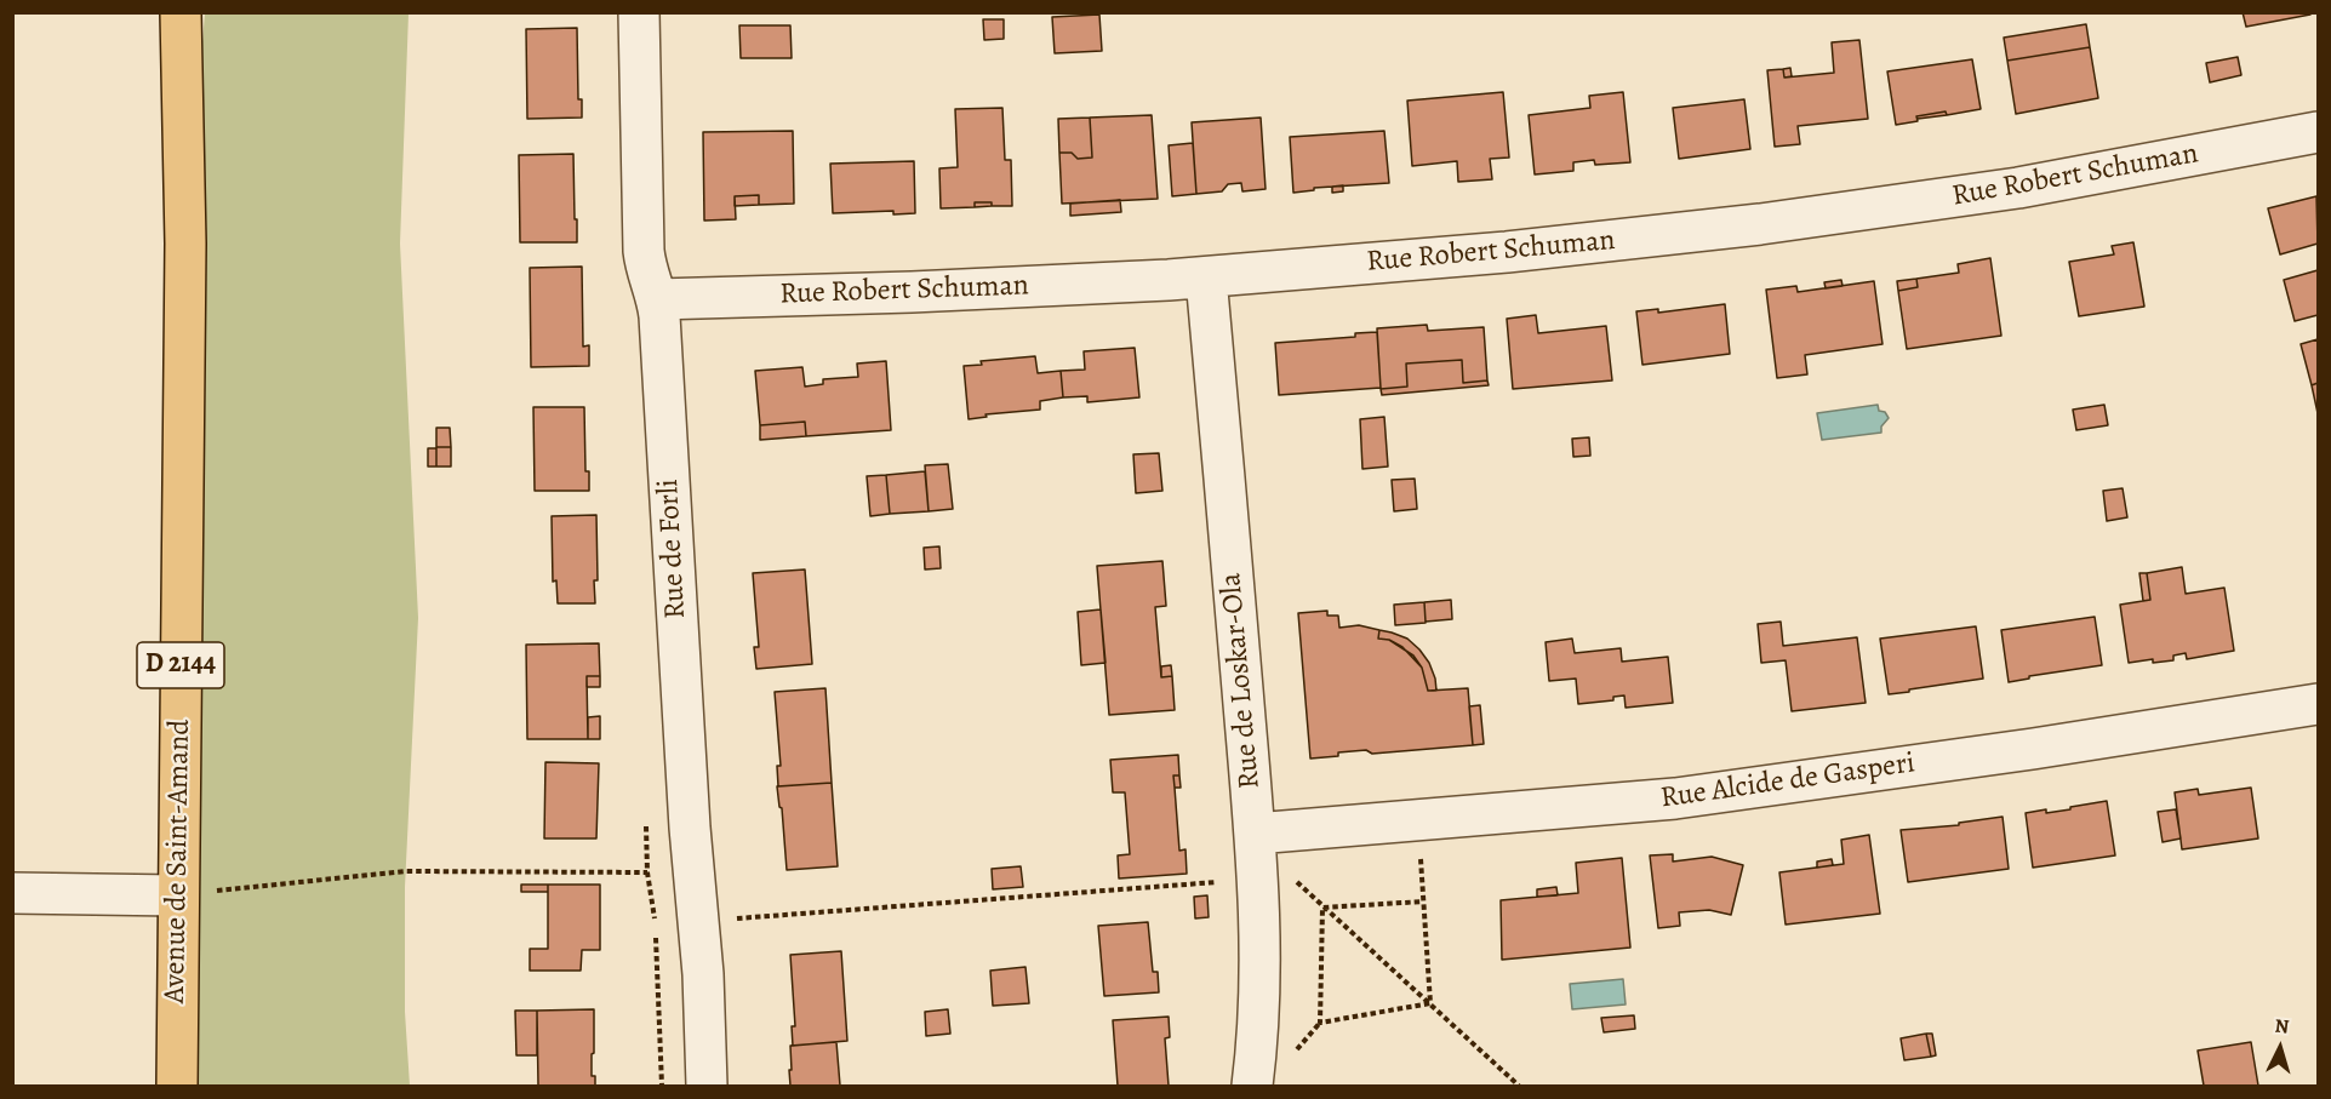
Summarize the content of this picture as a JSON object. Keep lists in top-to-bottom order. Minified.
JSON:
{"streets":{"main road":["D 2144","Avenue de Saint-Amand"],"street":["Rue Robert Schuman","Rue de Forli","Rue de Loskar-Ola","Rue Alcide de Gasperi"]},"crossings":[["Rue Robert Schuman","Rue de Forli"],["Rue Robert Schuman","Rue de Loskar-Ola"],["Rue de Loskar-Ola","Rue Alcide de Gasperi"]],"north":"top"}
